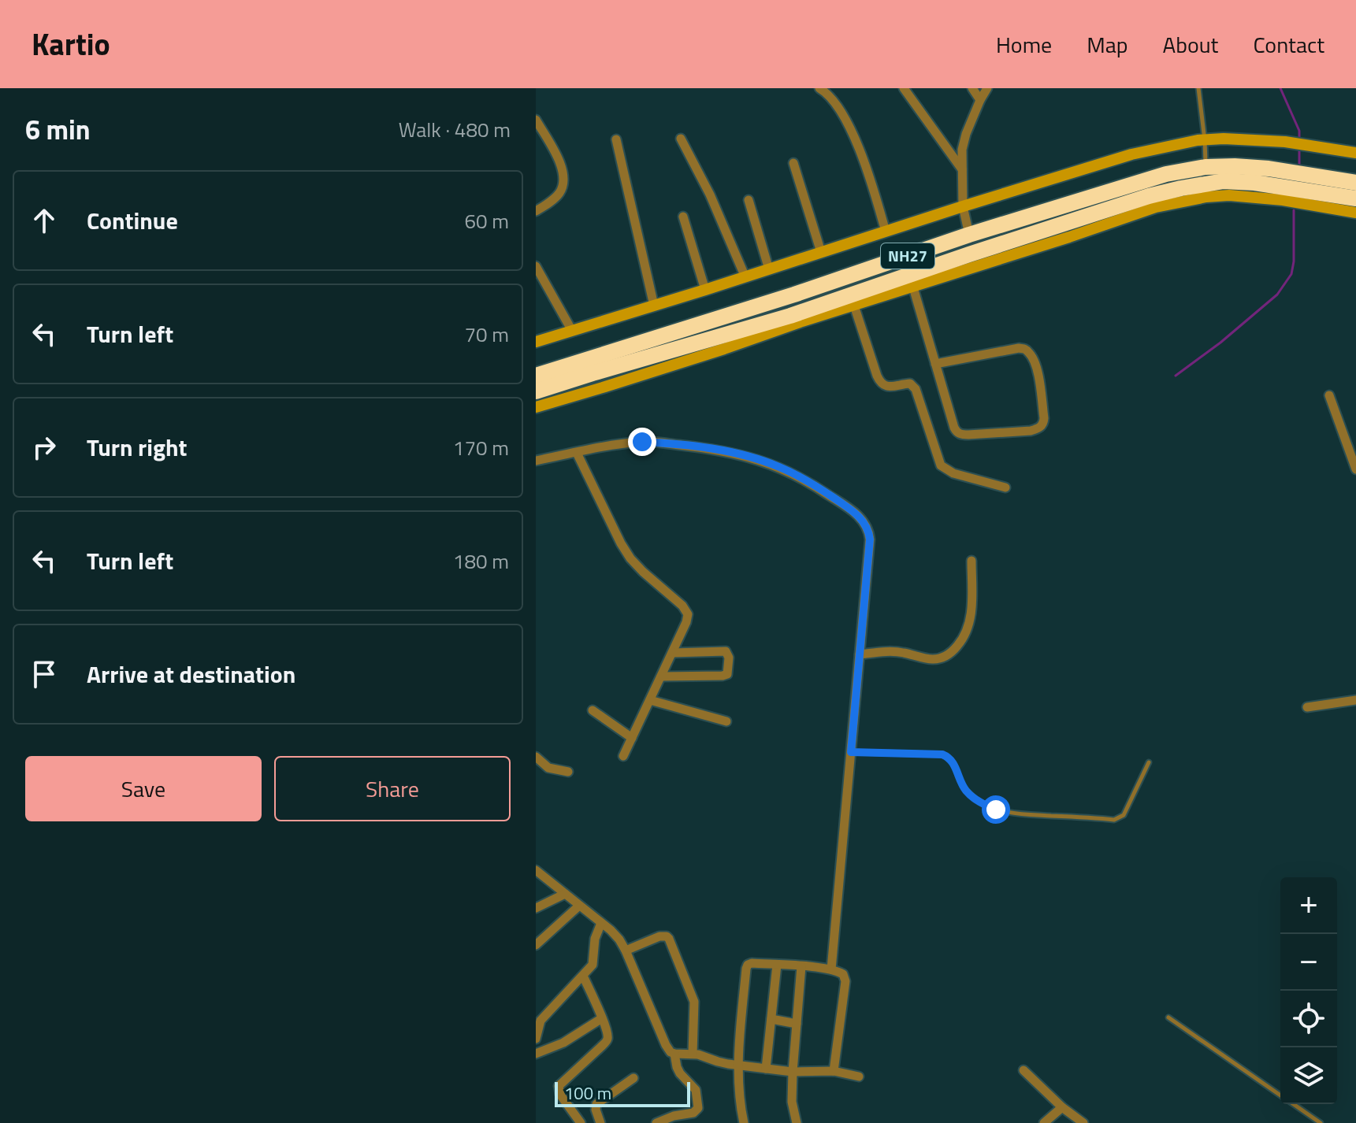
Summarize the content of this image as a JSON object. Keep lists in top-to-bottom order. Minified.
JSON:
{"streets":{"highway":["NH27"]},"scale_bar":"100 m","page":{"header":"Kartio","nav":["Home","Map","About","Contact"],"heading":["6 min","Walk · 480 m"],"list":[["Continue","60 m"],["Turn left","70 m"],["Turn right","170 m"],["Turn left","180 m"],"Arrive at destination"],"buttons":["Save","Share"],"map_buttons":["+","−"],"scale":"100 m"}}
